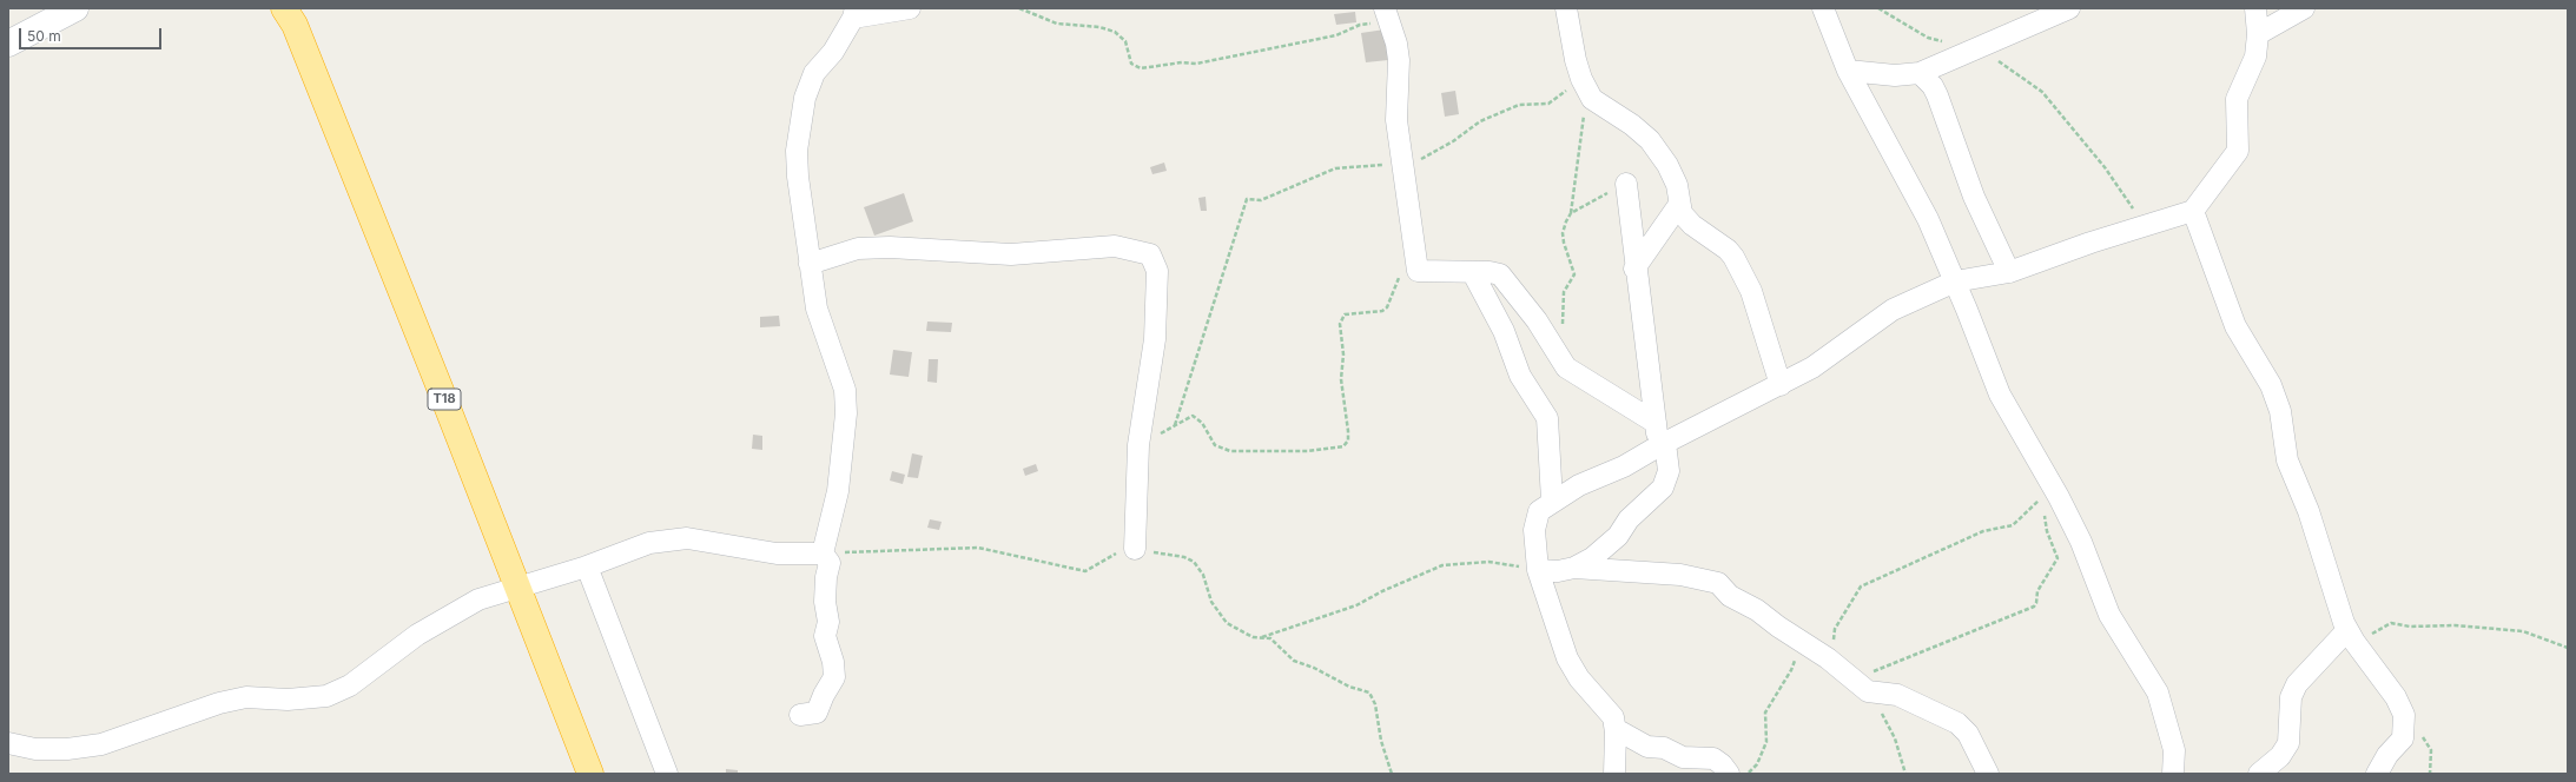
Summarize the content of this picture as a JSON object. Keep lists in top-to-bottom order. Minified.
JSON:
{"streets":{"highway":["T18"]},"scale_bar":"50 m"}
